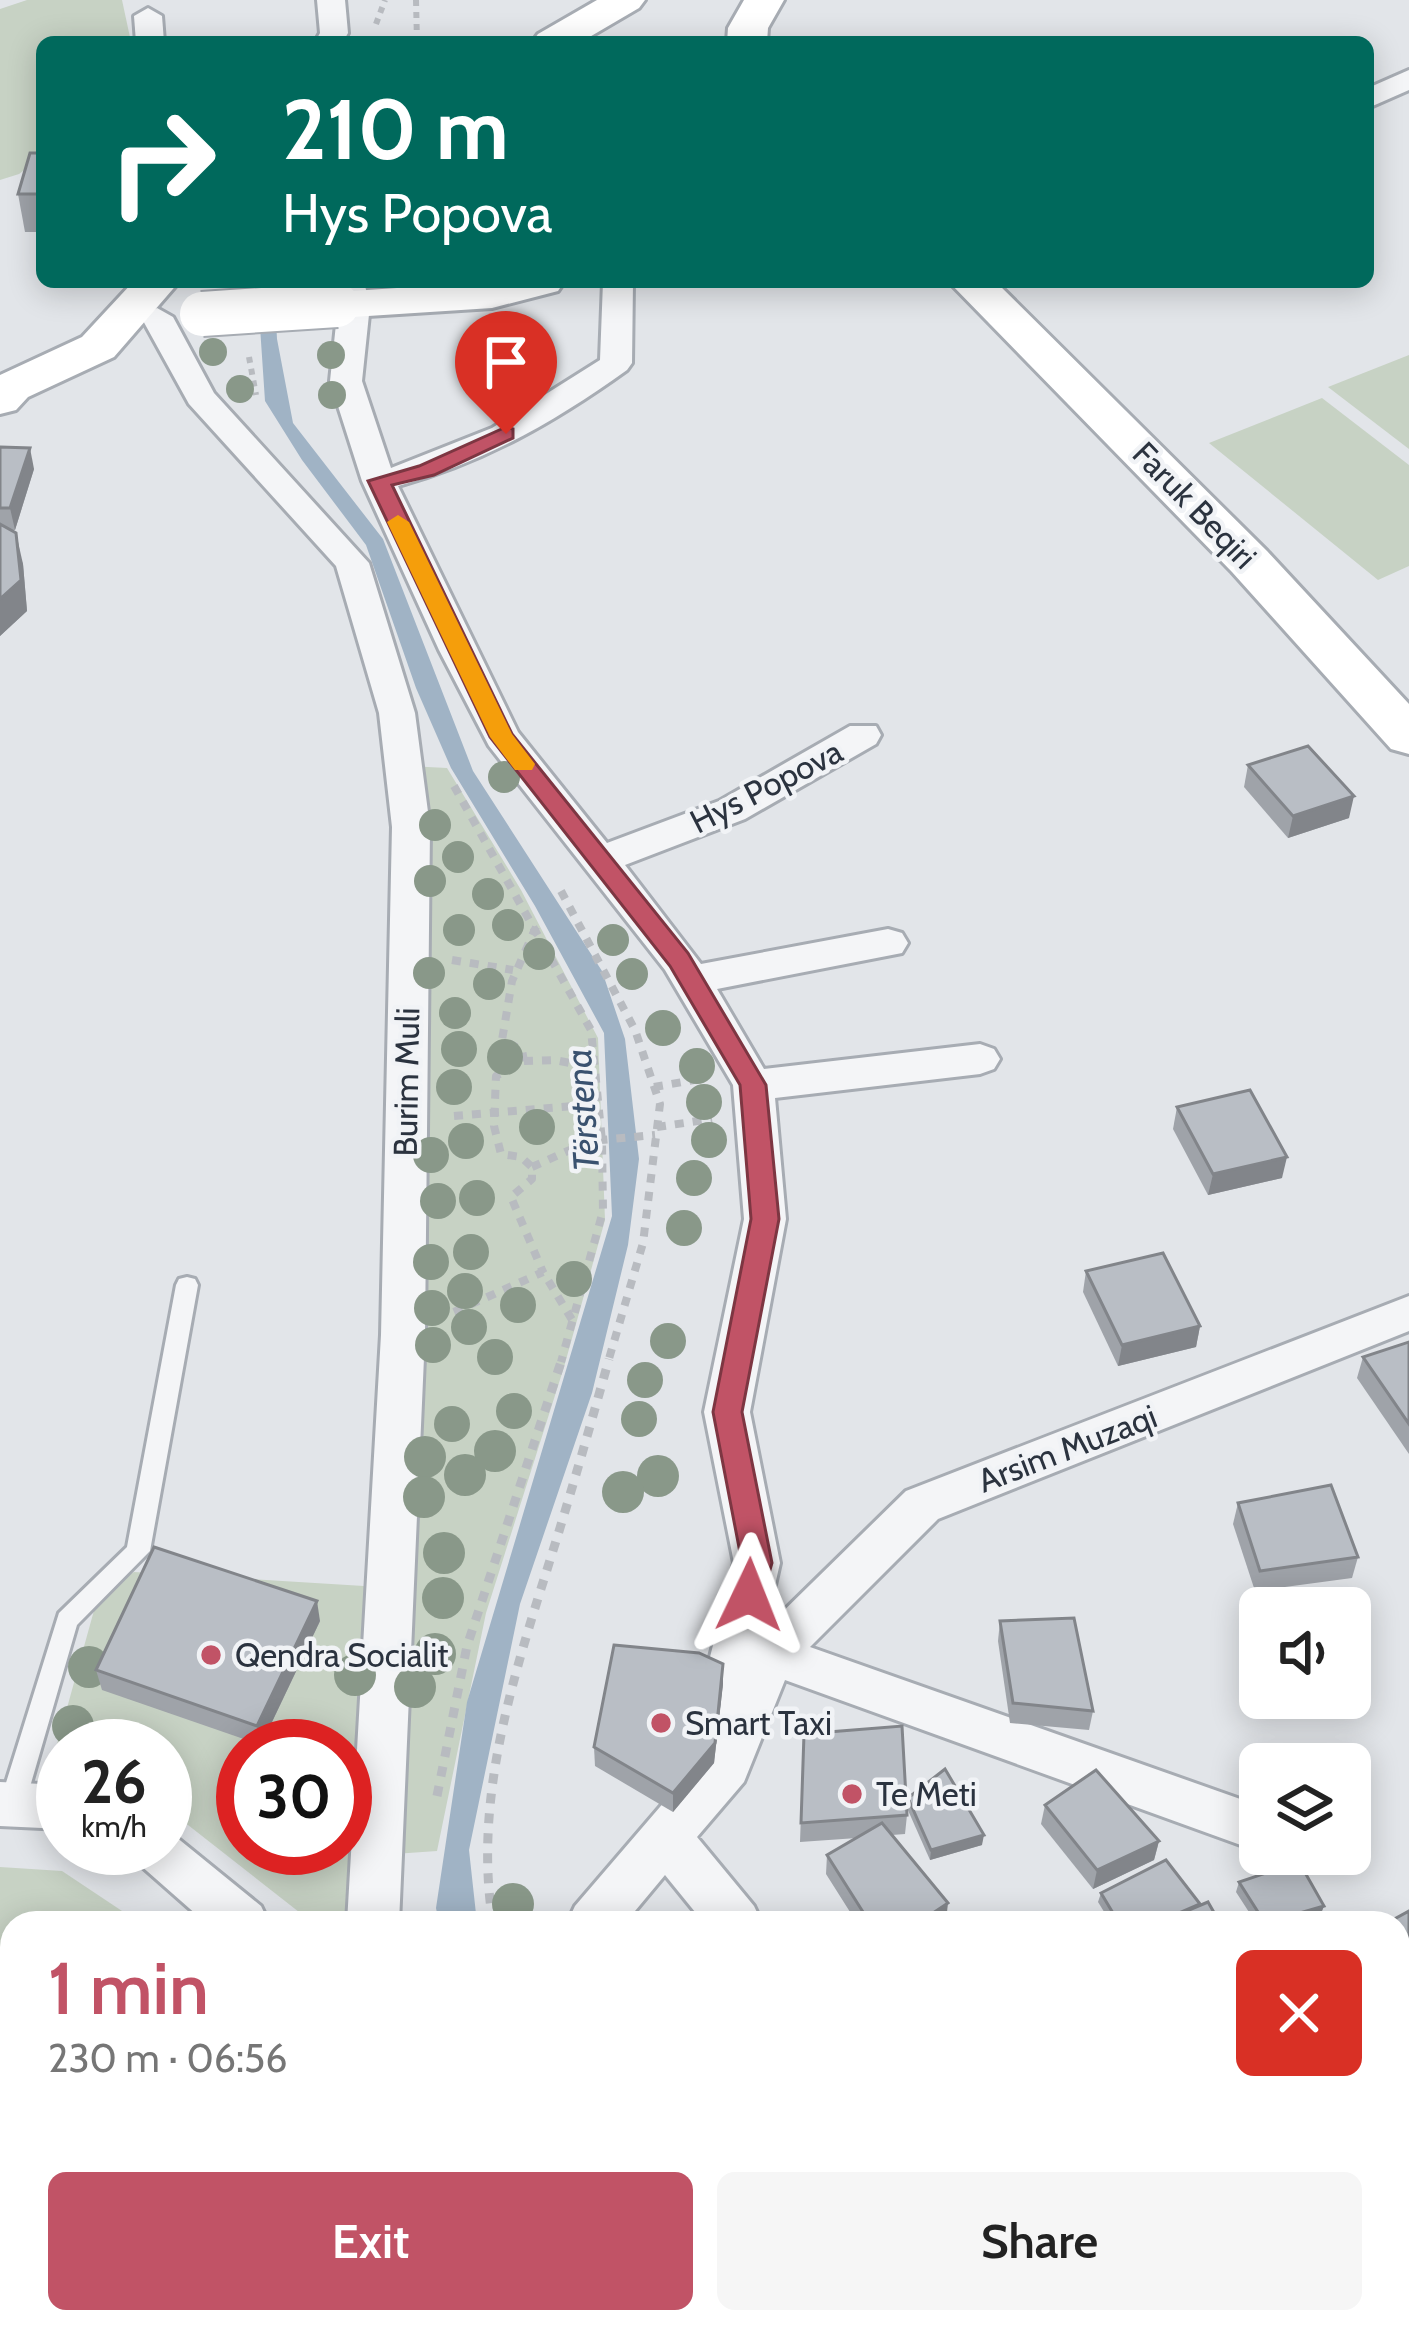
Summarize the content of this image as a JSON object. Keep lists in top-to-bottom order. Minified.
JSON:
{"streets":{"street":["Faruk Beqiri","Hys Popova","Burim Muli","Arsim Muzaqi"]},"water":["Tërstena"],"places":["Qendra Socialit","Smart Taxi","Te Meti"],"page":{"turn":["210 m","Hys Popova"],"speed":"26 km/h","limit":"30","heading":["1 min","230 m · 06:56"],"buttons":["Exit","Share"]}}
